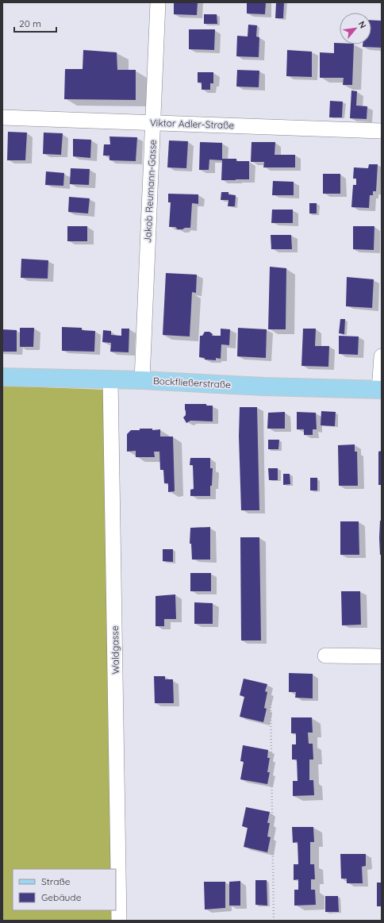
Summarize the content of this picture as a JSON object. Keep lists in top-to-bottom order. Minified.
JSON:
{"streets":{"main road":["Bockfließerstraße"],"street":["Viktor Adler-Straße","Jakob Reumann-Gasse","Waldgasse"]},"crossings":[["Viktor Adler-Straße","Jakob Reumann-Gasse"],["Jakob Reumann-Gasse","Bockfließerstraße"],["Bockfließerstraße","Waldgasse"]],"legend":["Straße","Gebäude"],"scale_bar":"20 m","north":"top right"}
